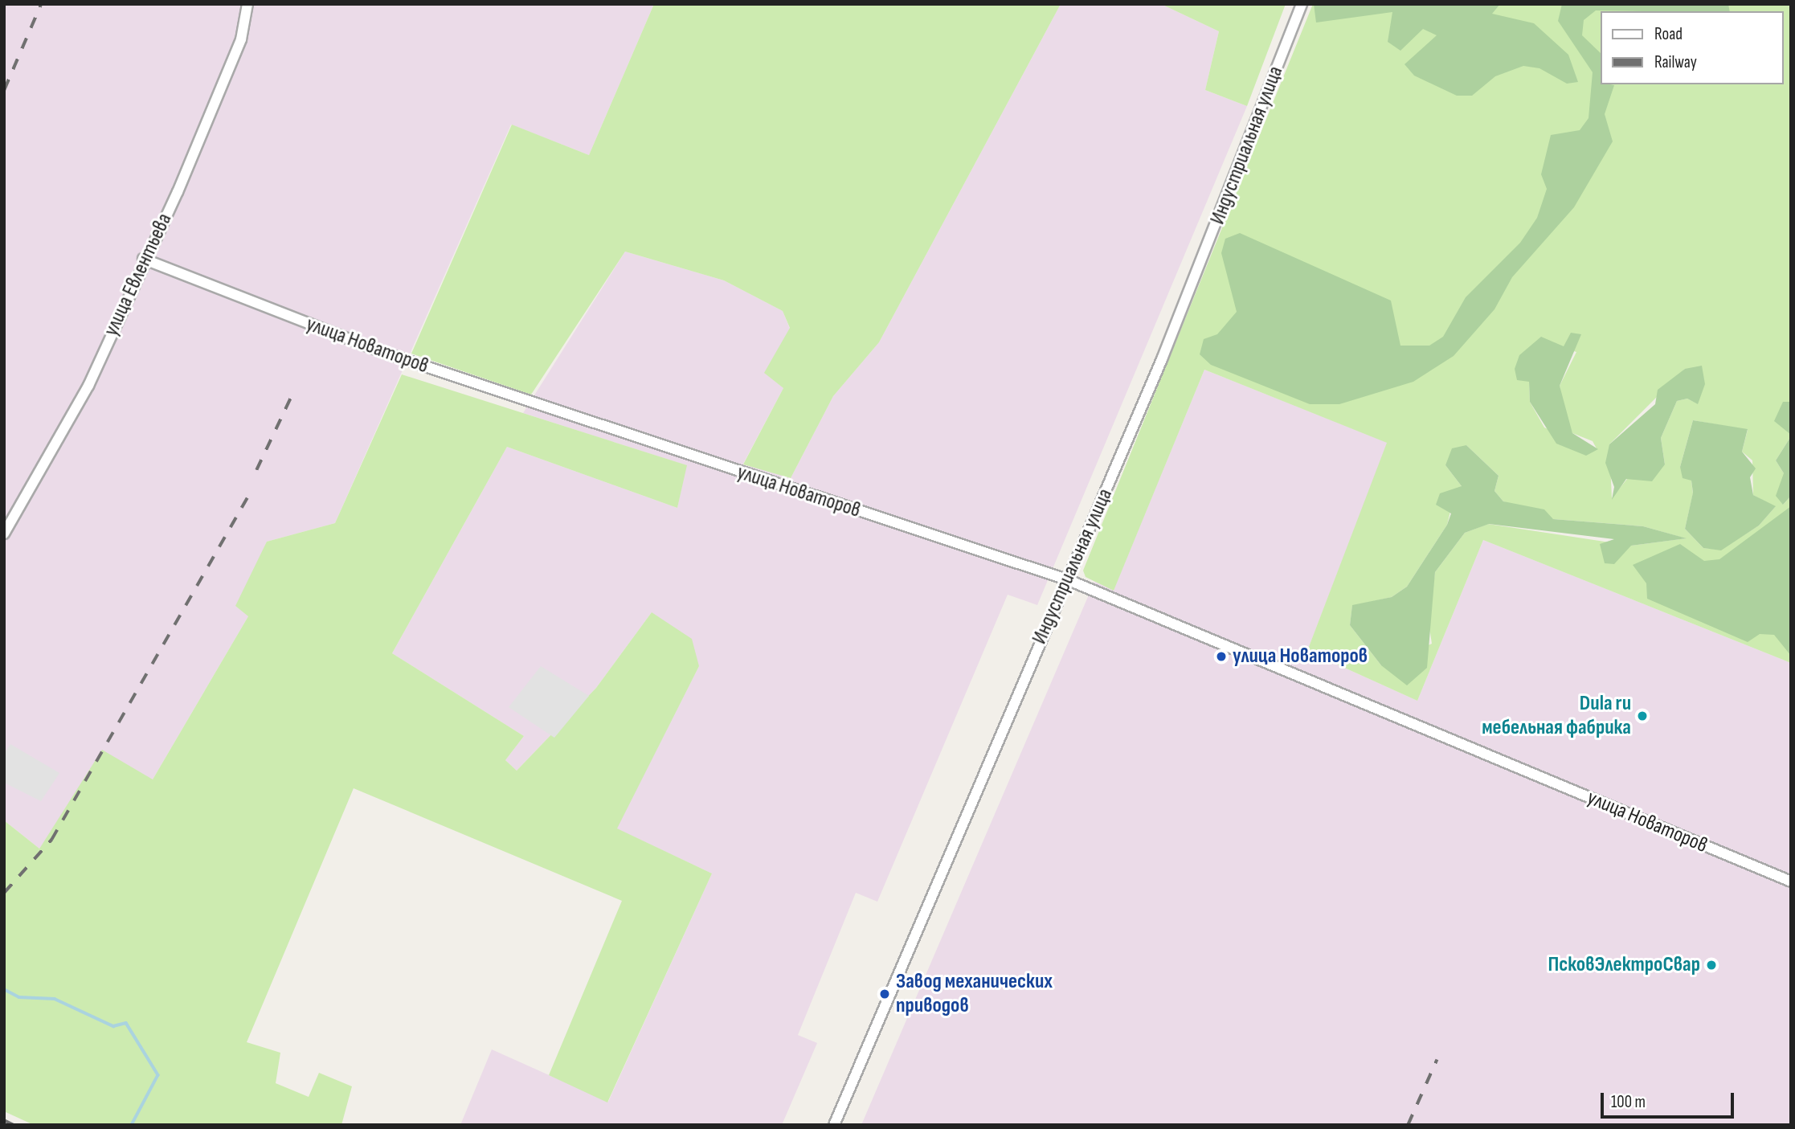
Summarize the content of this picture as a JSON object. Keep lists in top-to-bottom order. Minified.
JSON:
{"streets":{"street":["Индустриальная улица","улица Евлентьева","улица Новаторов"]},"crossings":[["Индустриальная улица","улица Новаторов"],["улица Евлентьева","улица Новаторов"]],"places":["улица Новаторов","Dula ru мебельная фабрика","ПсковЭлектроСвар","Завод механических приводов"],"legend":["Road","Railway"],"scale_bar":"100 m"}
